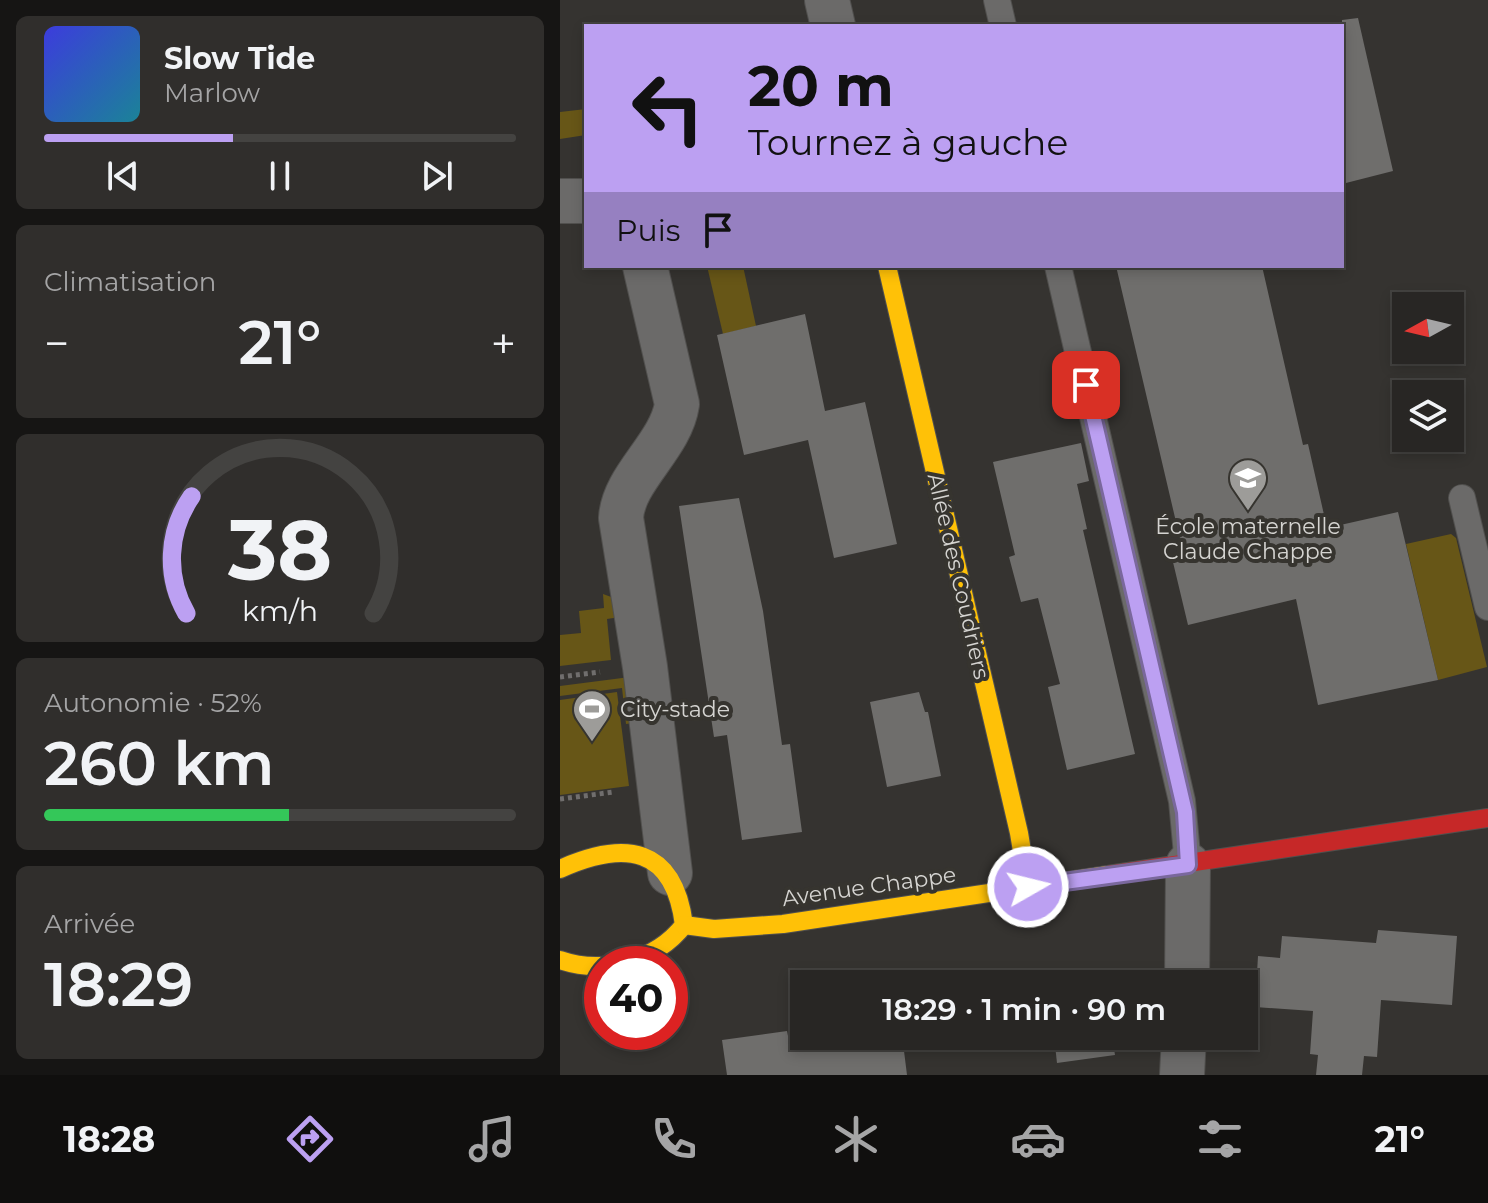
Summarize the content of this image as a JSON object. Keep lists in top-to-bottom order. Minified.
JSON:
{"streets":{"street":["Allée des Coudriers","Avenue Chappe"]},"crossings":[["Allée des Coudriers","Avenue Chappe"]],"places":{"school or university":["École maternelle Claude Chappe"],"sports":["City-stade"]},"north":"left","page":{"turn":["20 m","Tournez à gauche"],"song":["Slow Tide","Marlow"],"then":"Puis","tile":["Climatisation",["Autonomie · 52%","260 km"],["Arrivée","18:29"]],"heat":["−","21°","+"],"limit":"40","trip":"18:29 · 1 min · 90 m","tabs":["18:28","21°"],"gauge":["38","km/h"]}}
